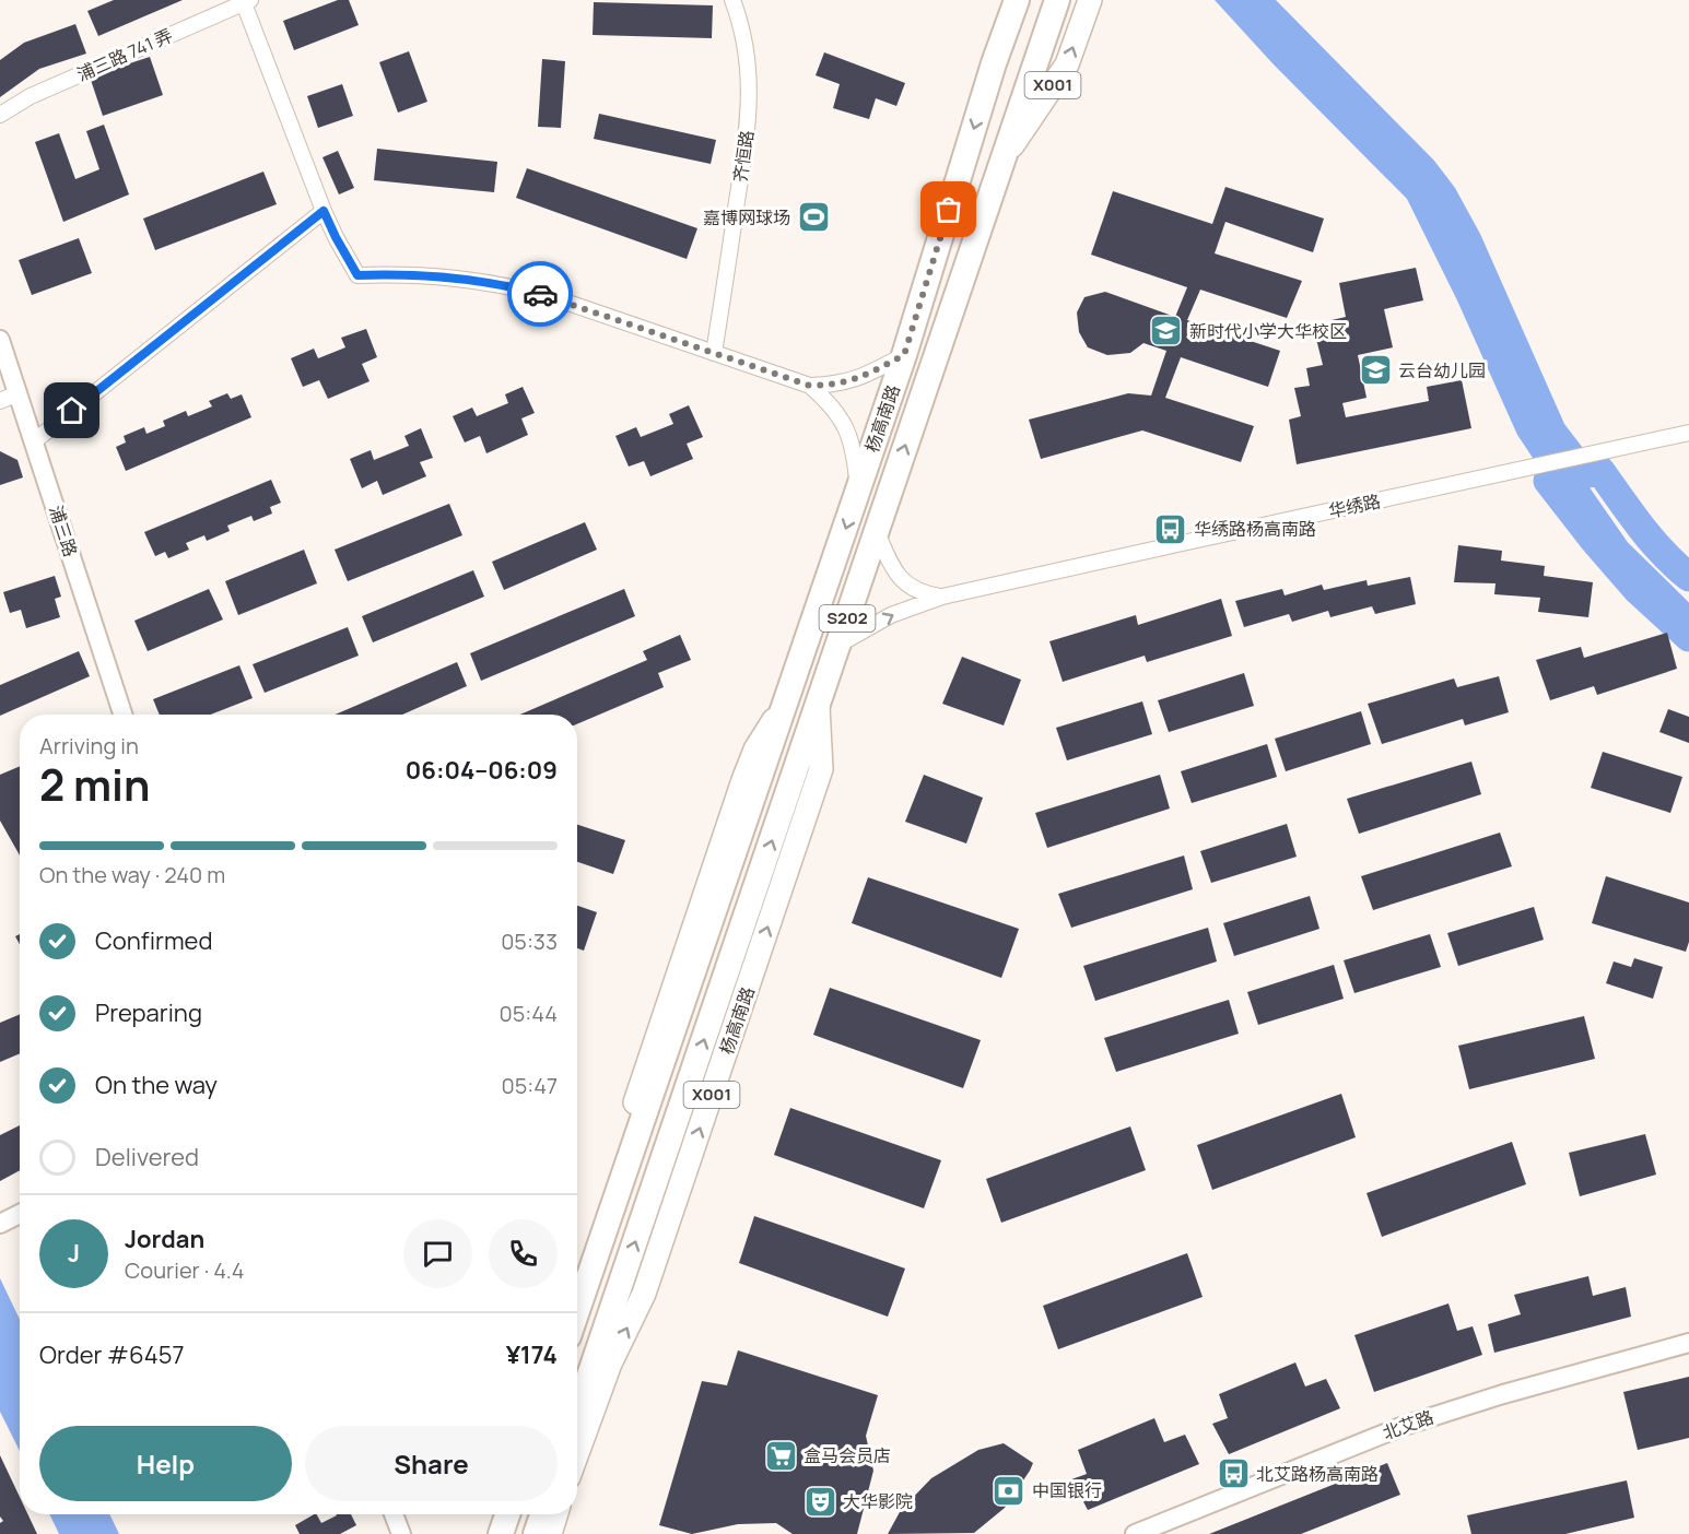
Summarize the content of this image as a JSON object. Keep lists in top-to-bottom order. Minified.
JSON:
{"streets":{"highway":["X001","杨高南路","S202"],"street":["浦三路 741 弄","齐恒路","华绣路","浦三路","北艾路"]},"crossings":[["杨高南路","华绣路"]],"places":{"sports":["嘉博网球场"],"school or university":["新时代小学大华校区","云台幼儿园"],"bus stop":["华绣路杨高南路","北艾路杨高南路"],"supermarket":["盒马会员店"],"bank":["中国银行"],"theatre":["大华影院"]},"page":{"heading":["2 min","Arriving in","06:04–06:09"],"panel":["Jordan","Courier · 4.4","Order #6457","¥174"],"bar":"On the way · 240 m","list":[["Confirmed","05:33"],["Preparing","05:44"],["On the way","05:47"],"Delivered"],"round":"J","buttons":["Help","Share"]}}
